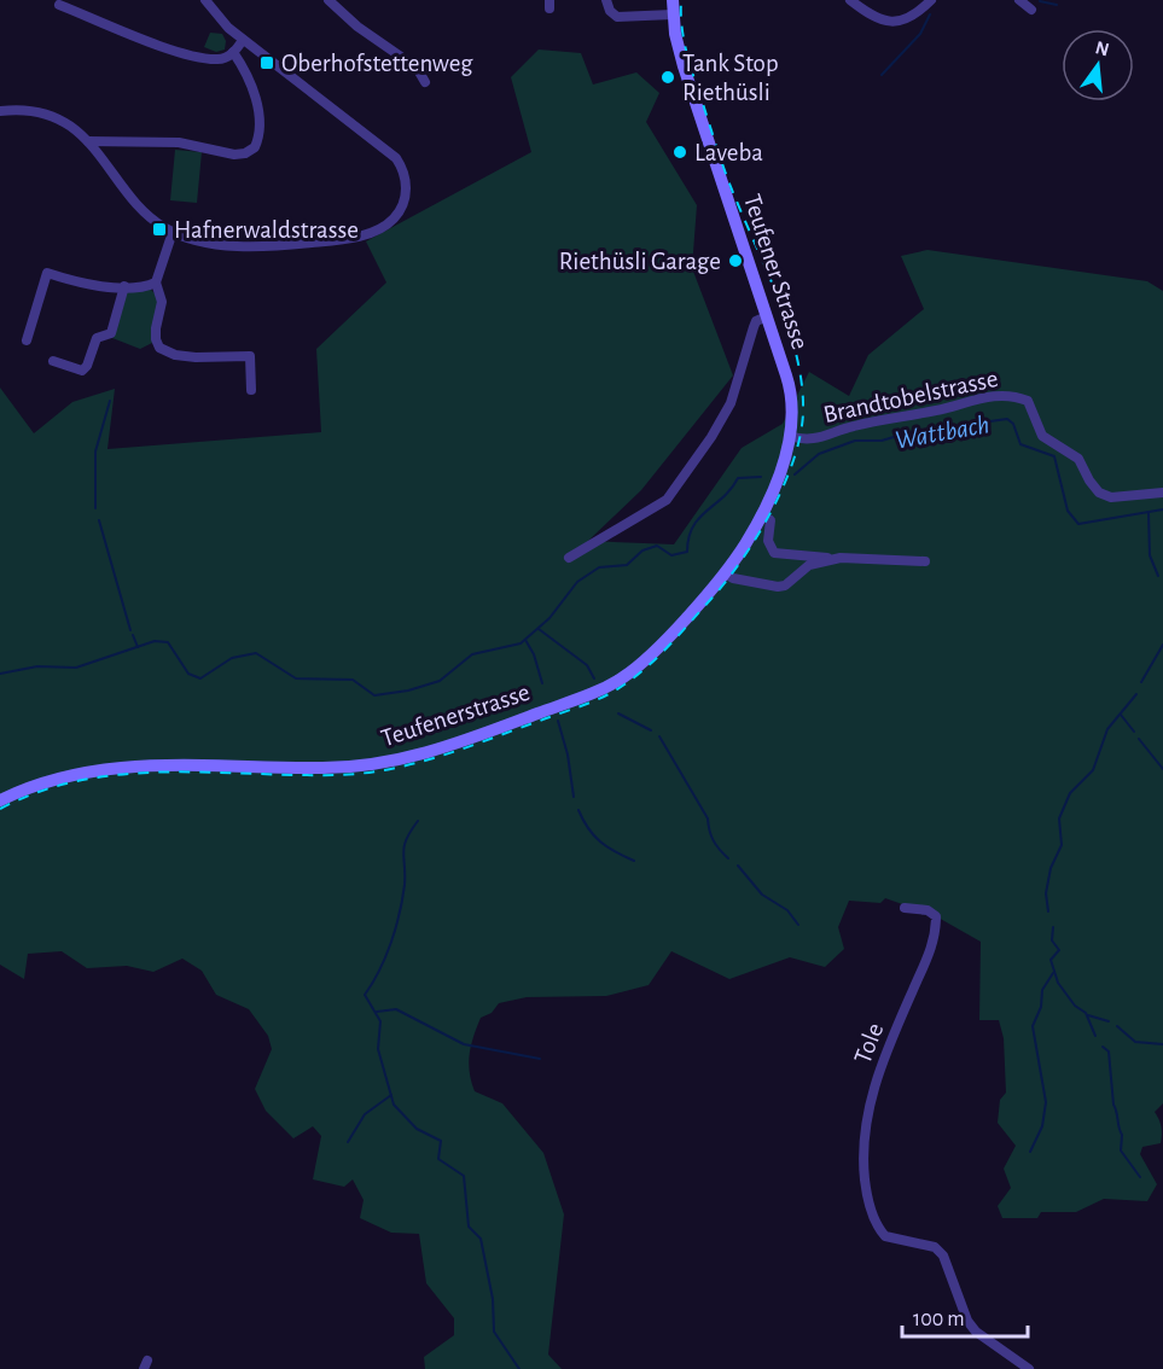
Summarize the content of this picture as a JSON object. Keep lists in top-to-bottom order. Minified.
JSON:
{"streets":{"main road":["Teufener Strasse","Teufenerstrasse"],"street":["Brandtobelstrasse","Tole"]},"crossings":[["Teufener Strasse","Brandtobelstrasse"],["Teufener Strasse","Teufenerstrasse"]],"water":["Wattbach"],"places":{"transit":["Oberhofstettenweg","Hafnerwaldstrasse"],"other":["Tank Stop Riethüsli","Laveba","Riethüsli Garage"]},"scale_bar":"100 m","north":"top"}
